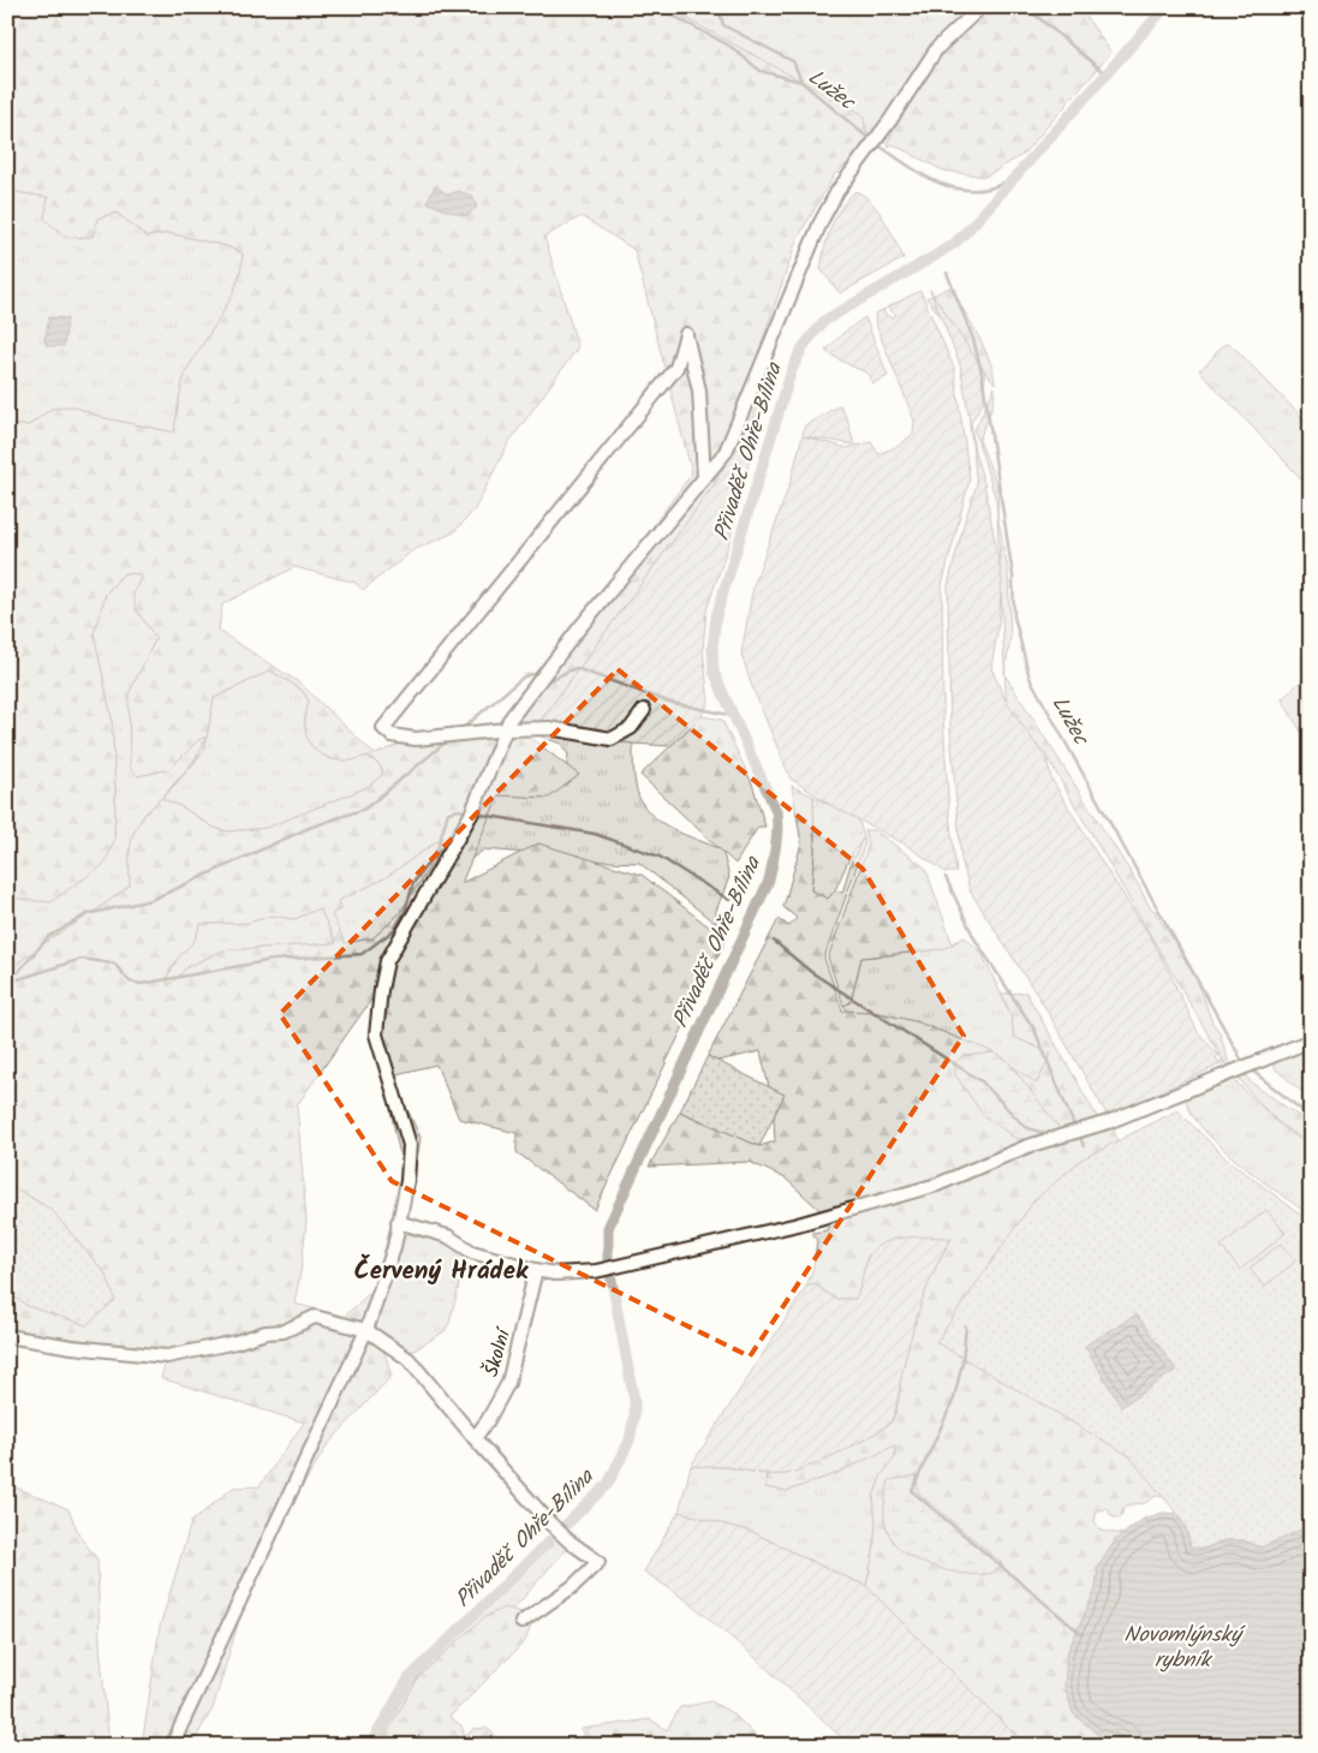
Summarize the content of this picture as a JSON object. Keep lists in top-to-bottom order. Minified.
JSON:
{"streets":{"street":["Školní"]},"districts":["Červený Hrádek"],"water":["Lužec","Přivaděč Ohře-Bílina","Novomlýnský rybník"]}
